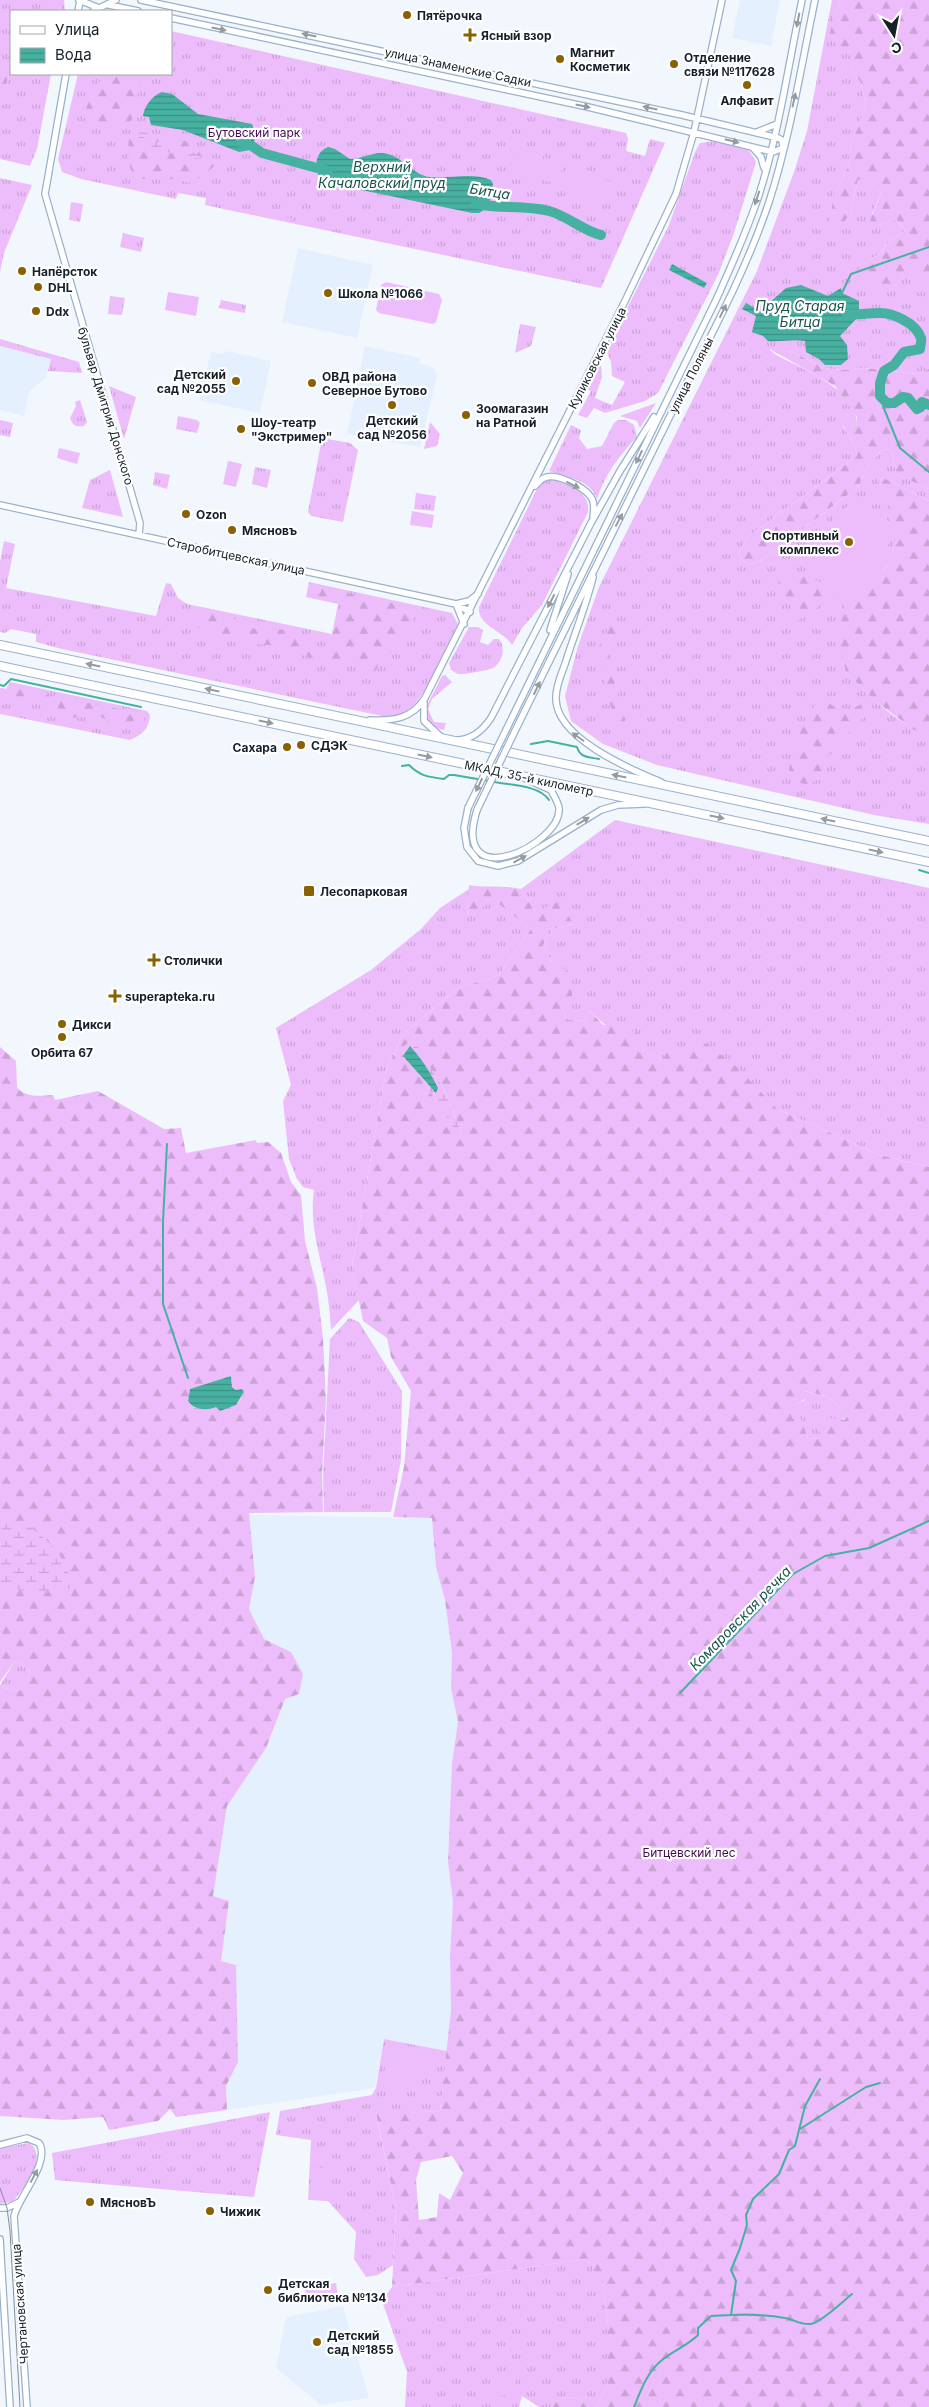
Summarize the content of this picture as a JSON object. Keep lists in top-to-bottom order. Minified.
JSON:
{"streets":{"highway":["МКАД, 35-й километр"],"main road":["улица Знаменские Садки","Куликовская улица","улица Поляны","бульвар Дмитрия Донского","Старобитцевская улица","Чертановская улица"]},"crossings":[["улица Знаменские Садки","Куликовская улица"],["улица Знаменские Садки","улица Поляны"],["Куликовская улица","Старобитцевская улица"],["улица Поляны","МКАД, 35-й километр"],["бульвар Дмитрия Донского","Старобитцевская улица"]],"water":["Верхний Качаловский пруд","Битца","Пруд Старая Битца","Комаровская речка"],"parks":["Бутовский парк","Битцевский лес"],"places":{"other":["Пятёрочка","Магнит Косметик","Отделение связи №117628","Алфавит","Напёрсток","DHL","Школа №1066","Ddx","Детский сад №2055","ОВД района Северное Бутово","Детский сад №2056","Зоомагазин на Ратной","Шоу-театр \"Экстример\"","Ozon","Мясновъ","Спортивный комплекс","СДЭК","Сахара","Дикси","Орбита 67","МясновЪ","Чижик","Детская библиотека №134","Детский сад №1855"],"health":["Ясный взор","Столички","superapteka.ru"],"transit":["Лесопарковая"]},"legend":["Улица","Вода"],"north":"bottom"}
